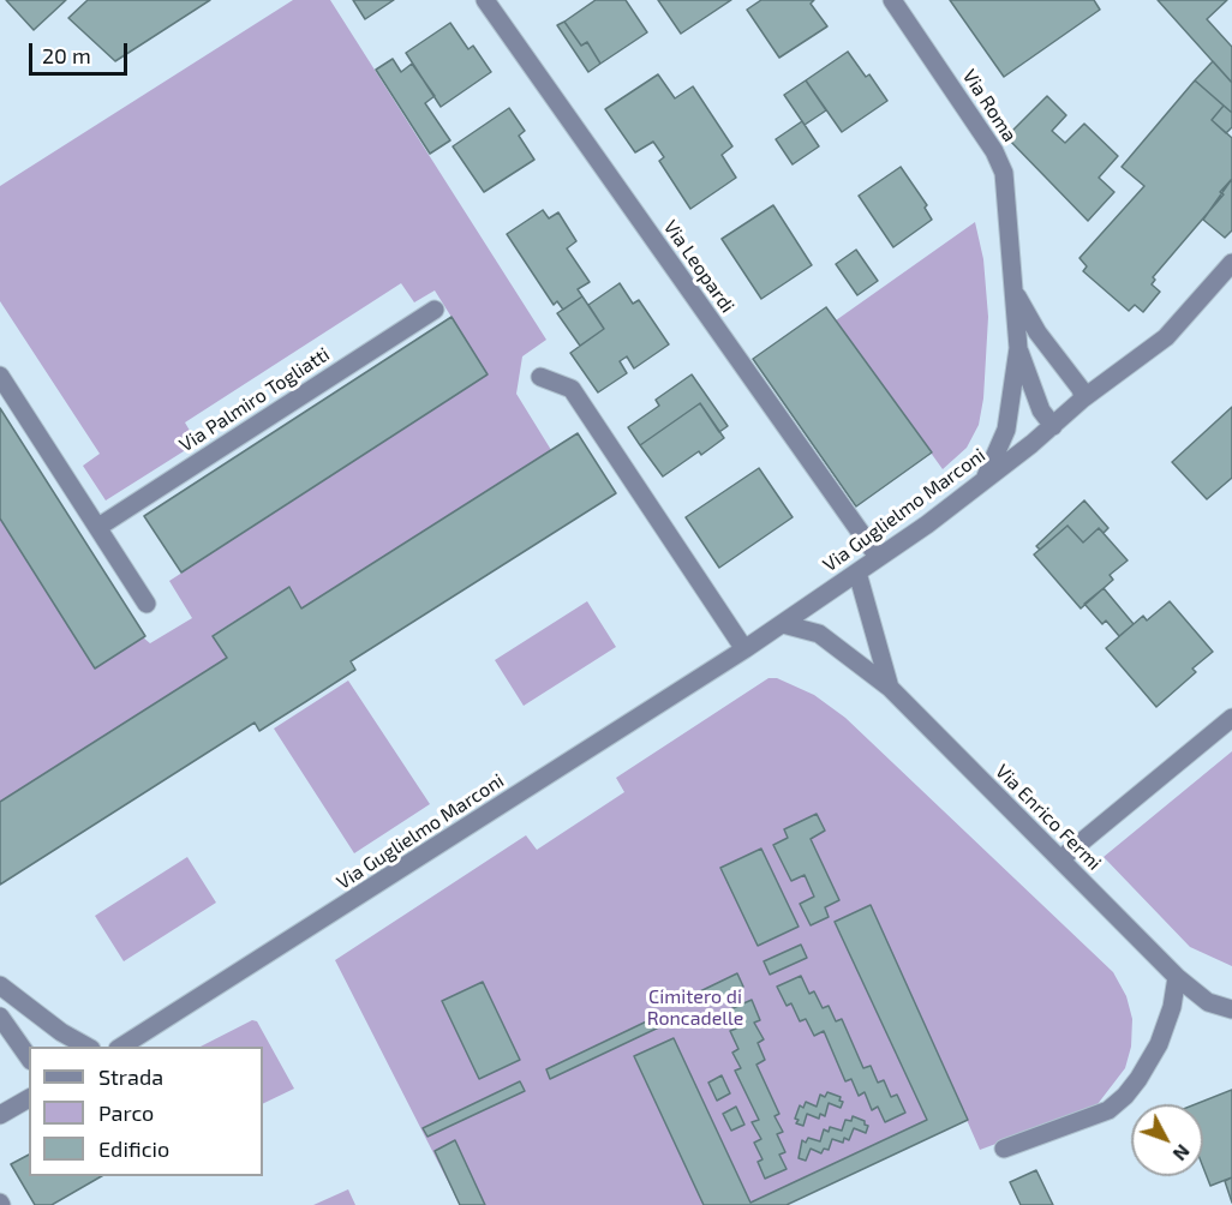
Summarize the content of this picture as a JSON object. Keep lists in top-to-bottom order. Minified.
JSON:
{"streets":{"street":["Via Roma","Via Leopardi","Via Palmiro Togliatti","Via Guglielmo Marconi","Via Enrico Fermi"]},"crossings":[["Via Roma","Via Guglielmo Marconi"],["Via Leopardi","Via Guglielmo Marconi"],["Via Guglielmo Marconi","Via Enrico Fermi"]],"parks":["Cimitero di Roncadelle"],"legend":["Strada","Parco","Edificio"],"scale_bar":"20 m","north":"bottom right"}
